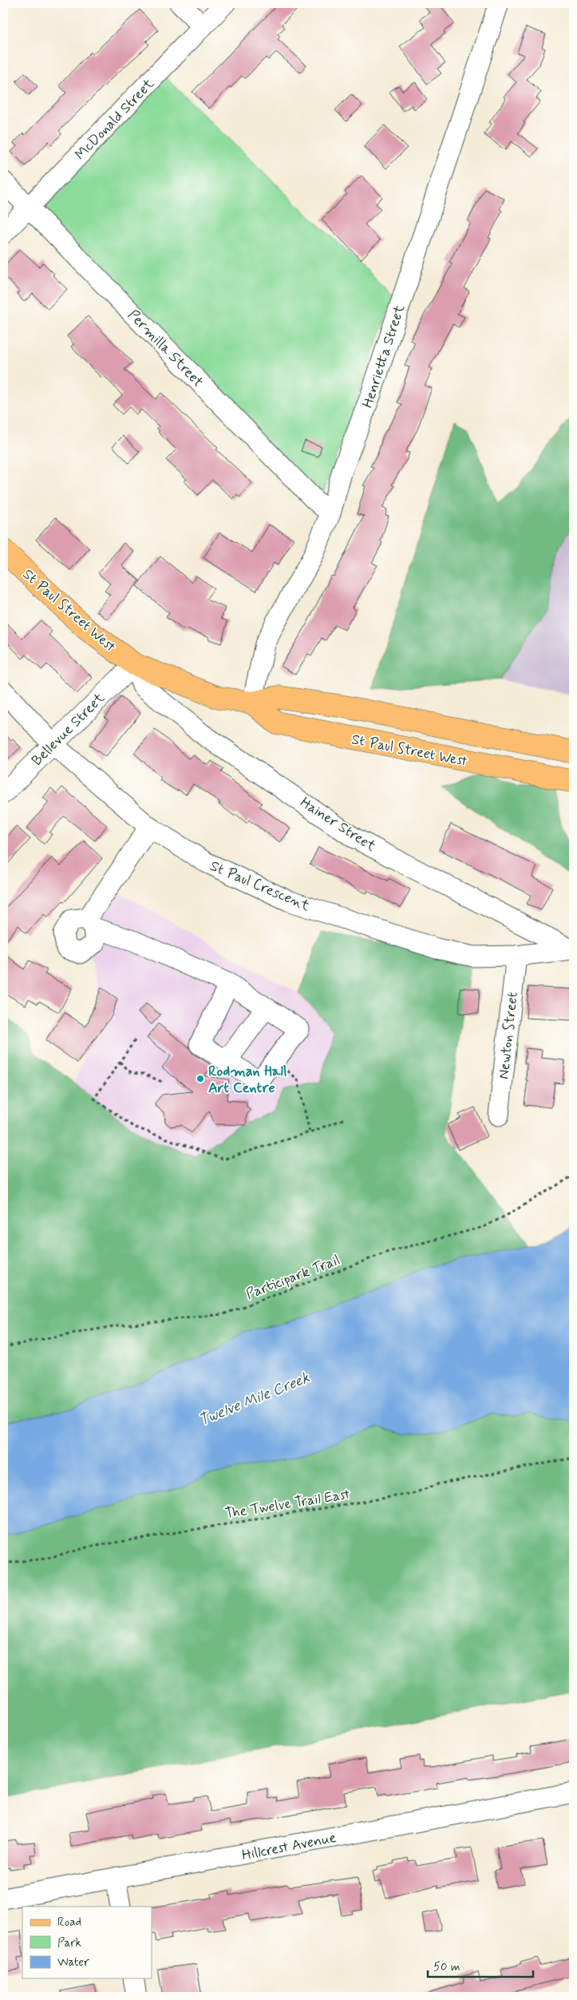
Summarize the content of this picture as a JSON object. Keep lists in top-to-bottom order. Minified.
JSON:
{"streets":{"main road":["St Paul Street West"],"street":["McDonald Street","Permilla Street","Henrietta Street","Bellevue Street","Hainer Street","St Paul Crescent","Newton Street","Hillcrest Avenue"],"path":["Participark Trail","The Twelve Trail East"]},"crossings":[["McDonald Street","Permilla Street"],["Permilla Street","Henrietta Street"],["Henrietta Street","St Paul Street West"],["St Paul Street West","Bellevue Street"],["St Paul Street West","Hainer Street"],["Bellevue Street","Hainer Street"],["Bellevue Street","St Paul Crescent"],["Hainer Street","St Paul Crescent"],["St Paul Crescent","Newton Street"]],"water":["Twelve Mile Creek"],"places":["Rodman Hall Art Centre"],"legend":["Road","Park","Water"],"scale_bar":"50 m"}
